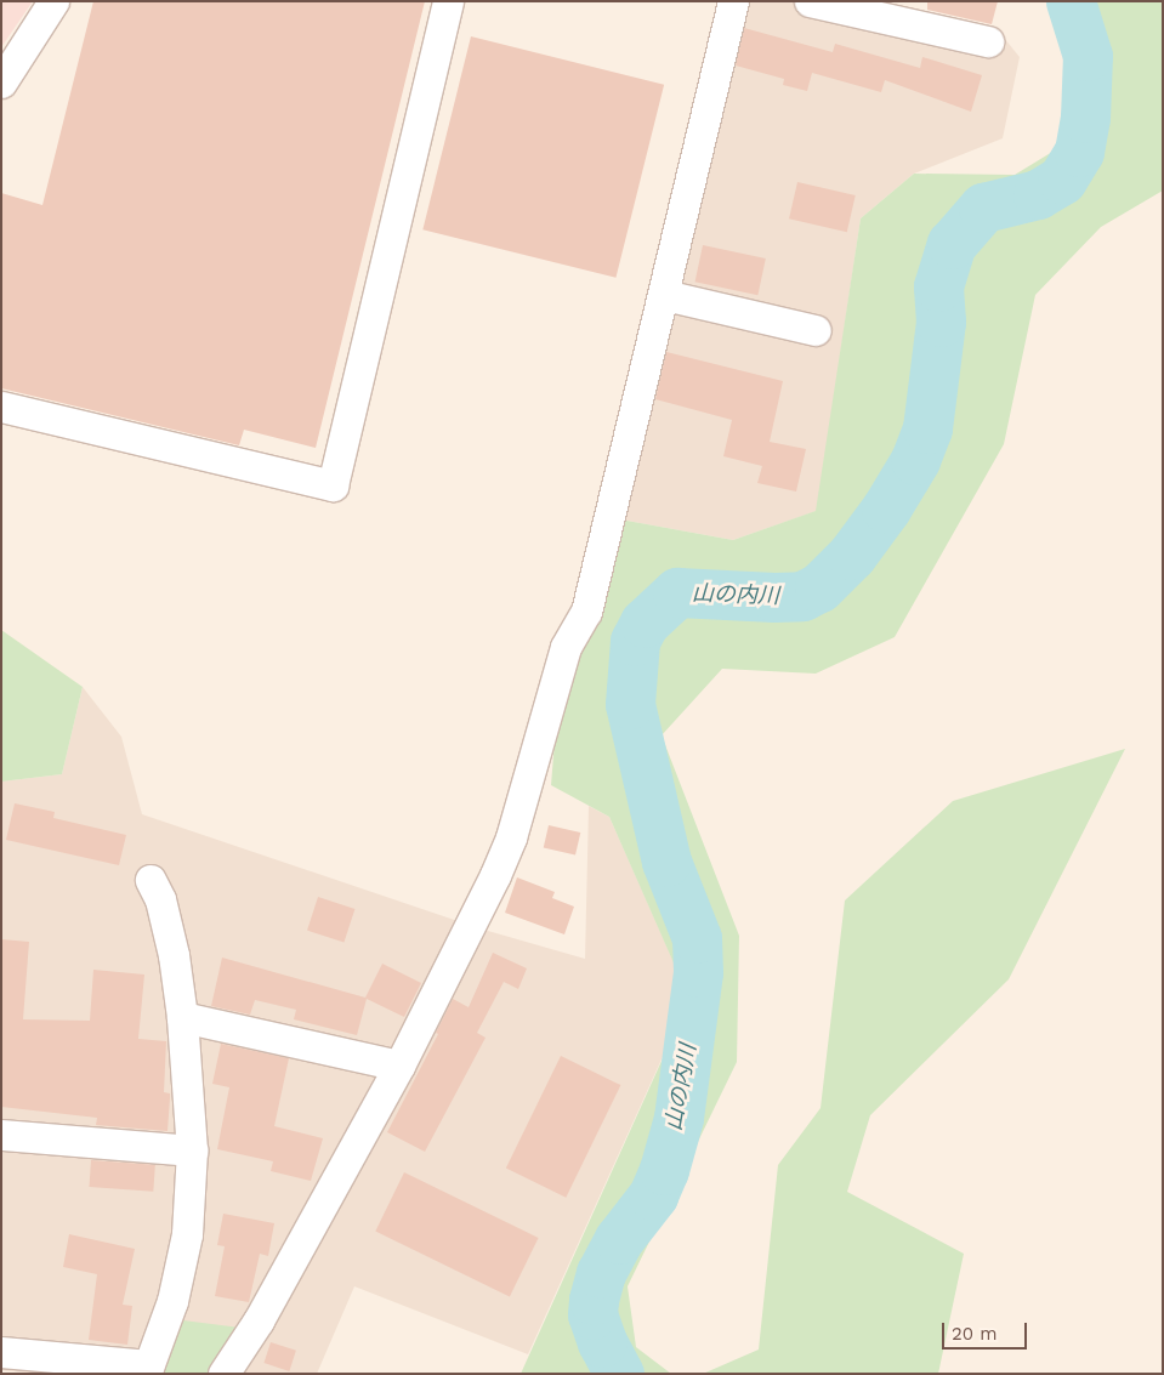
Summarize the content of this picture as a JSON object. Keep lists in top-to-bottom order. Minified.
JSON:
{"water":["山の内川"],"scale_bar":"20 m"}
